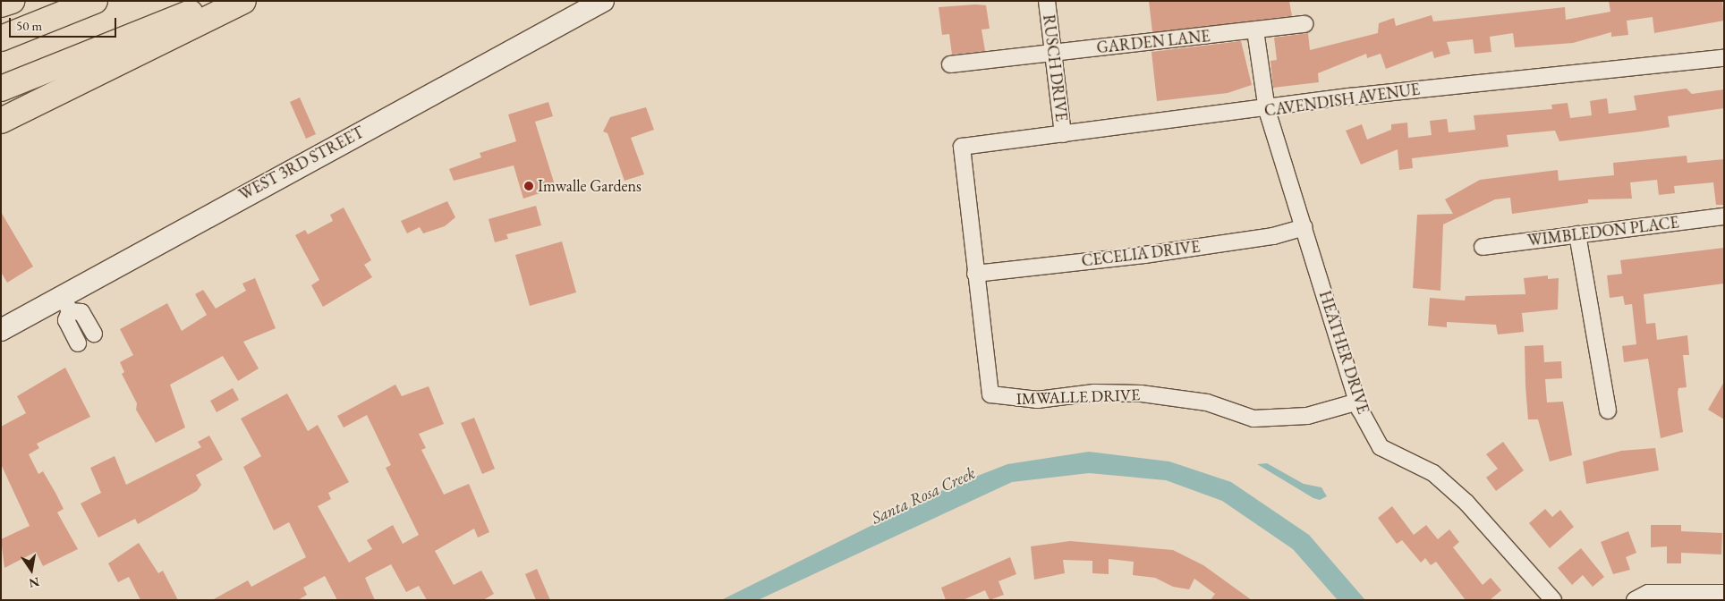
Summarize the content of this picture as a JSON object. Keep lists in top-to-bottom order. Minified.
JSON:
{"streets":{"main road":["WEST 3RD STREET"],"street":["GARDEN LANE","RUSCH DRIVE","CAVENDISH AVENUE","WIMBLEDON PLACE","CECELIA DRIVE","HEATHER DRIVE","IMWALLE DRIVE"]},"crossings":[["GARDEN LANE","RUSCH DRIVE"],["RUSCH DRIVE","CAVENDISH AVENUE"],["CAVENDISH AVENUE","HEATHER DRIVE"],["CAVENDISH AVENUE","IMWALLE DRIVE"],["CECELIA DRIVE","HEATHER DRIVE"],["CECELIA DRIVE","IMWALLE DRIVE"],["HEATHER DRIVE","IMWALLE DRIVE"]],"water":["Santa Rosa Creek"],"places":["Imwalle Gardens"],"scale_bar":"50 m","north":"bottom"}
